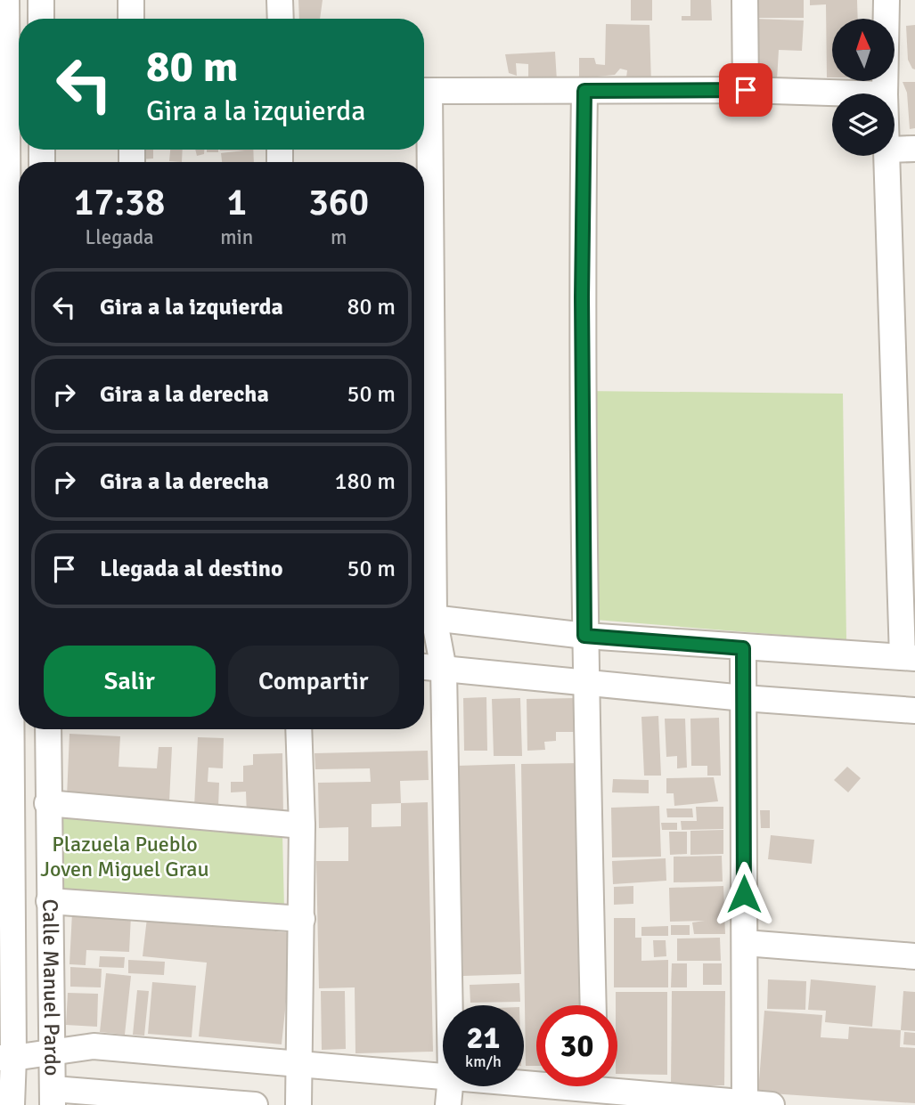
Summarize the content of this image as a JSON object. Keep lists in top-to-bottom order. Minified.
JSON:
{"streets":{"street":["Calle Manuel Pardo"]},"parks":["Plazuela Pueblo Joven Miguel Grau"],"north":"top","page":{"turn":["80 m","Gira a la izquierda"],"eta":["17:38","Llegada","1","min","360","m"],"list":[{"name":"Gira a la izquierda","value":"80 m"},{"name":"Gira a la derecha","value":"50 m"},{"name":"Gira a la derecha","value":"180 m"},{"name":"Llegada al destino","value":"50 m"}],"buttons":["Salir","Compartir"],"speed":"21 km/h","limit":"30"}}
